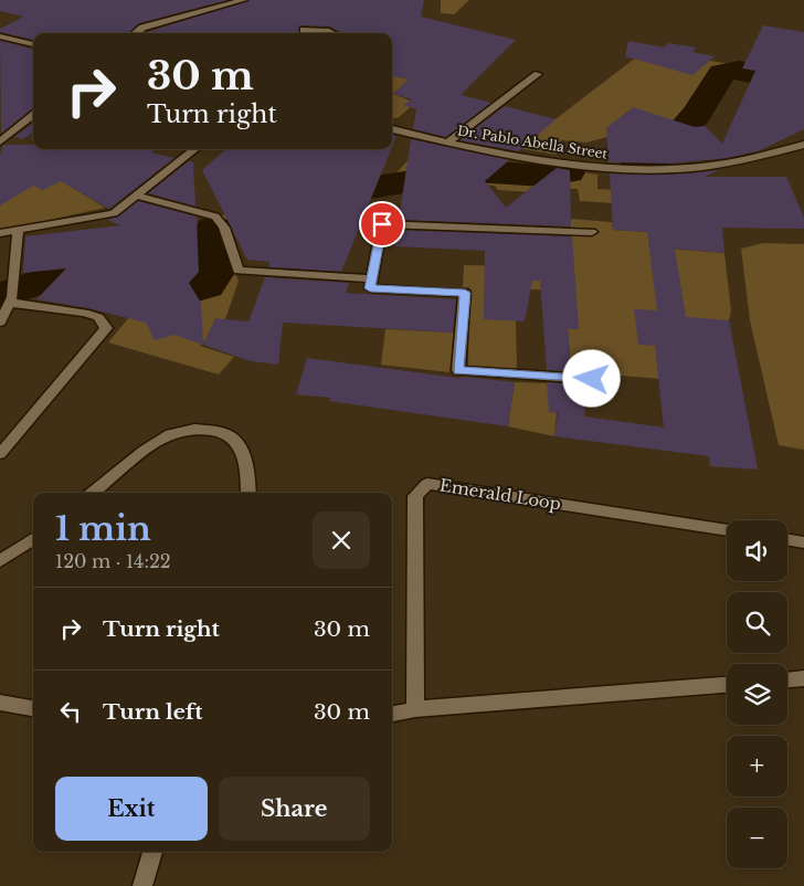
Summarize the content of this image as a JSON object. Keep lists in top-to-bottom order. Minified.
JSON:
{"streets":{"street":["Dr. Pablo Abella Street","Emerald Loop"]},"page":{"turn":["30 m","Turn right"],"heading":["1 min","120 m · 14:22"],"map_buttons":["+","−"],"list":[{"name":"Turn right","value":"30 m"},{"name":"Turn left","value":"30 m"}],"buttons":["Exit","Share"]}}
